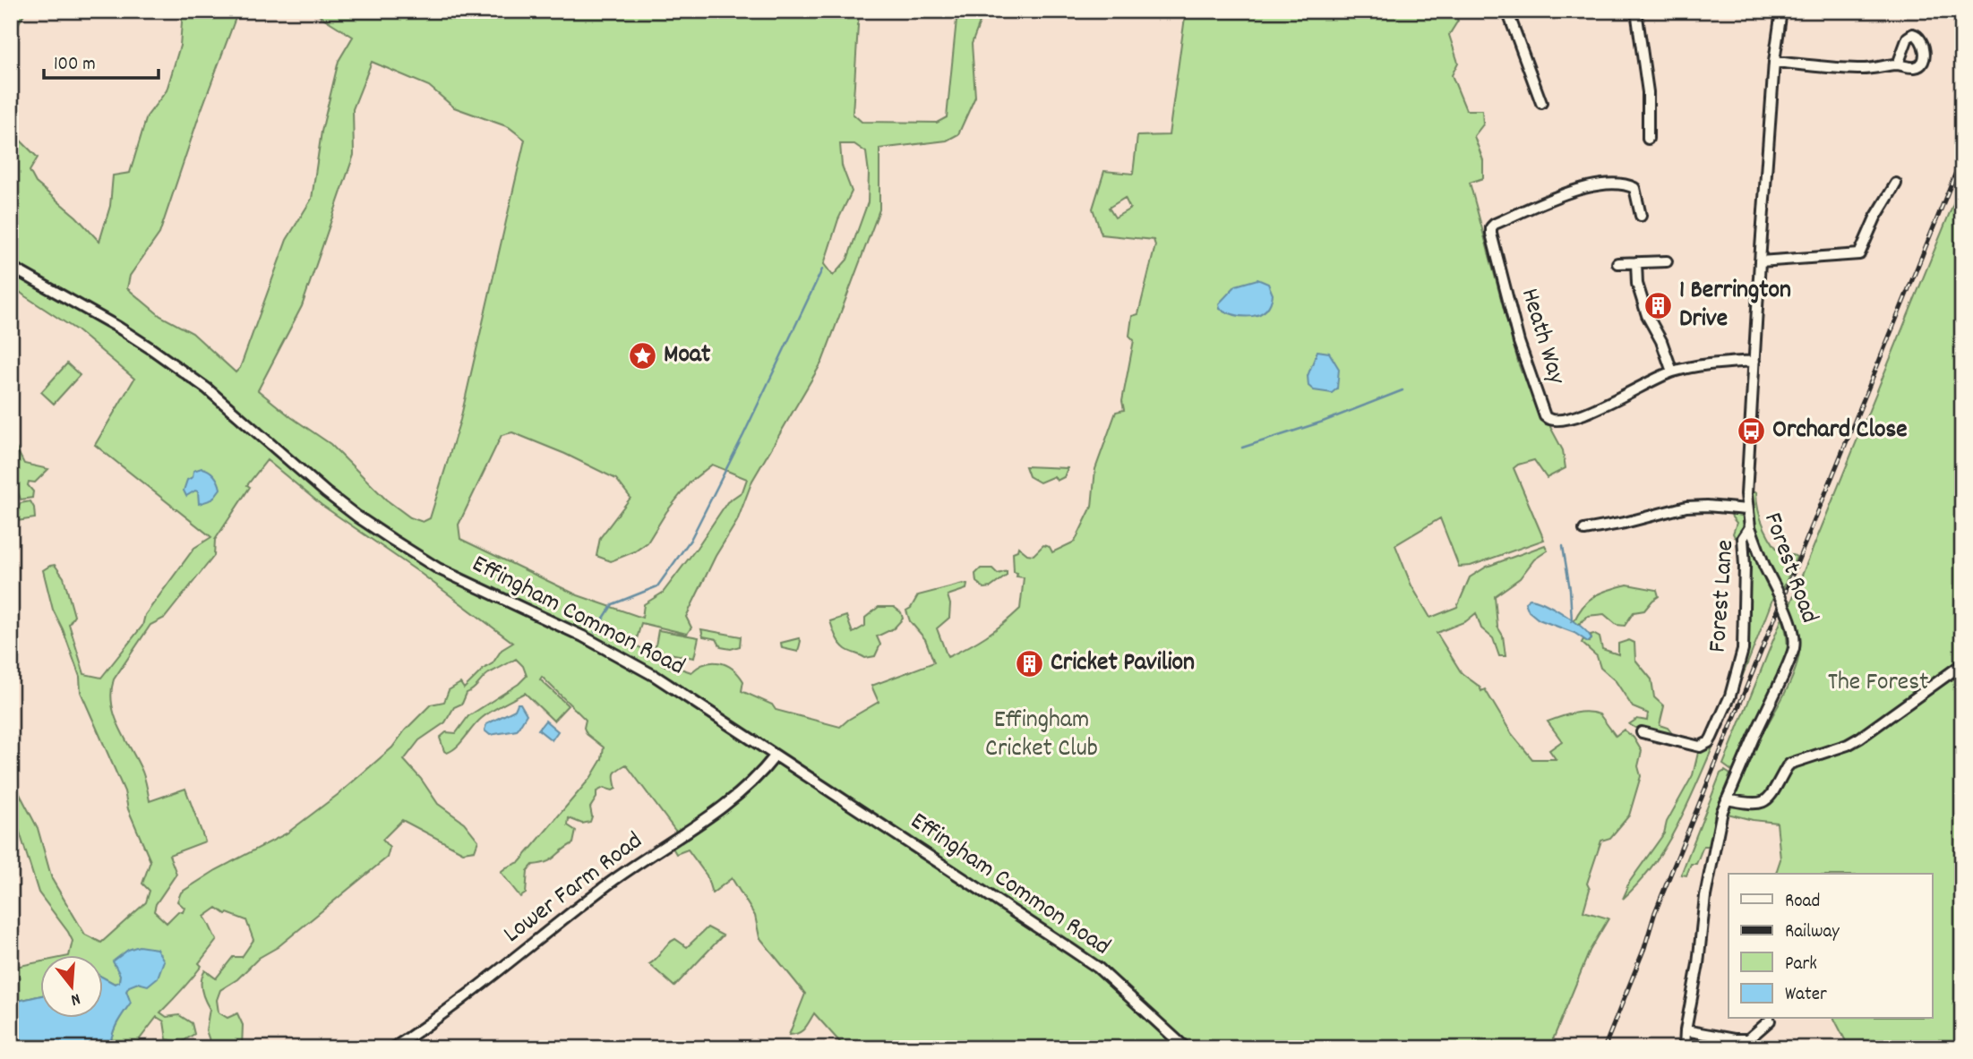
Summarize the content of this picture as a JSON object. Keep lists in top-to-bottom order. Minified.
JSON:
{"streets":{"street":["Heath Way","Forest Road","Forest Lane","Effingham Common Road","Lower Farm Road"]},"crossings":[["Heath Way","Forest Road"],["Forest Road","Forest Lane"],["Effingham Common Road","Lower Farm Road"]],"parks":["The Forest","Effingham Cricket Club"],"places":{"building":["1 Berrington Drive","Cricket Pavilion"],"place":["Moat"],"bus stop":["Orchard Close"]},"legend":["Road","Railway","Park","Water"],"scale_bar":"100 m","north":"bottom"}
